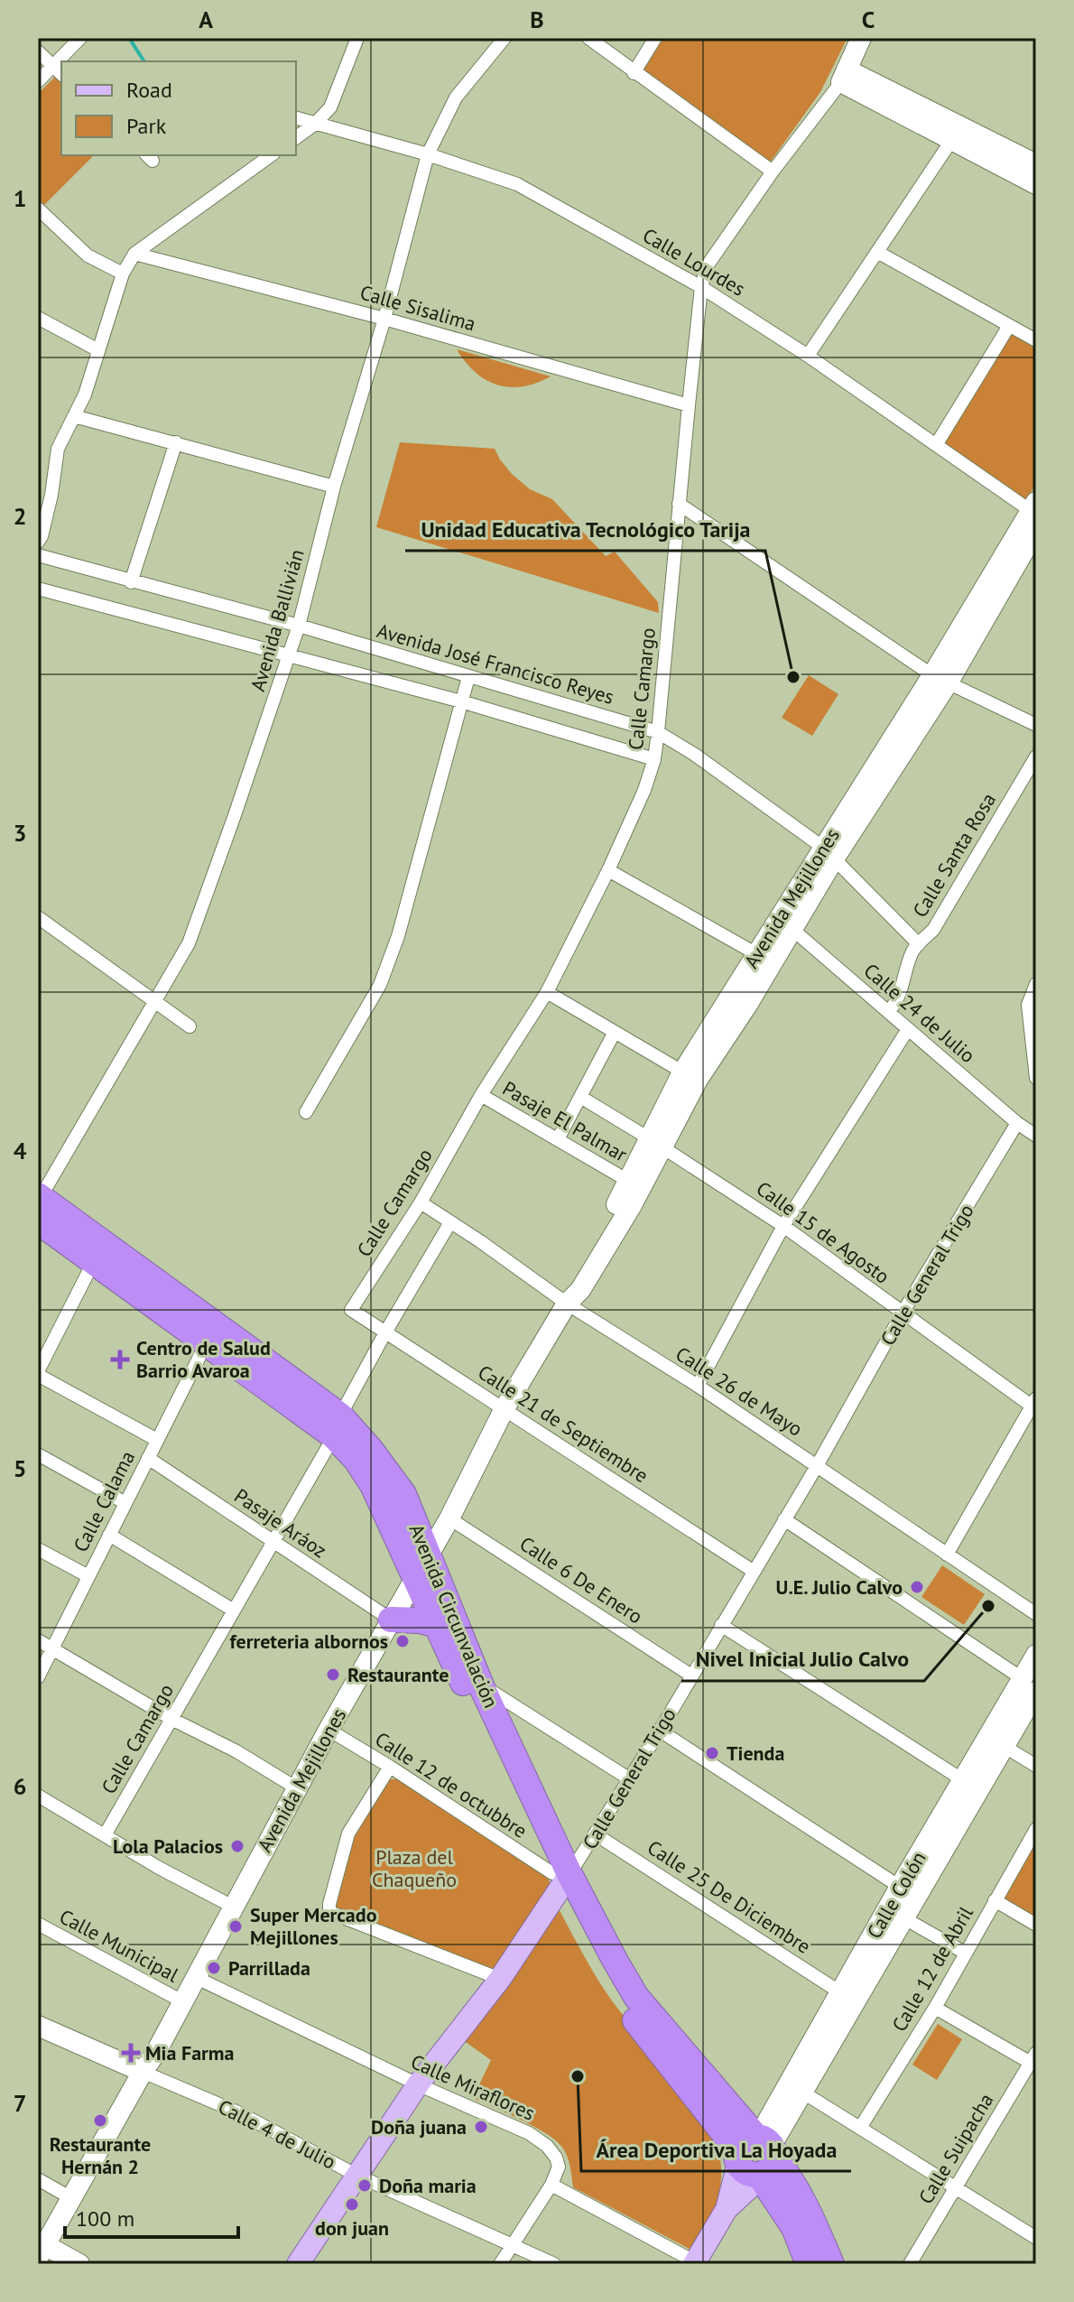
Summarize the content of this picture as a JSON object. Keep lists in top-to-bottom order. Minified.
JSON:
{"streets":{"highway":["Avenida Circunvalación"],"main road":["Calle General Trigo"],"street":["Calle Lourdes","Calle Sisalima","Avenida Ballivián","Avenida José Francisco Reyes","Calle Camargo","Calle Santa Rosa","Avenida Mejillones","Calle 24 de Julio","Pasaje El Palmar","Calle 15 de Agosto","Calle 26 de Mayo","Calle 21 de Septiembre","Calle Calama","Pasaje Aráoz","Calle 6 De Enero","Calle 12 de octubbre","Calle Colón","Calle 25 De Diciembre","Calle Municipal","Calle 12 de Abril","Calle Miraflores","Calle 4 de Julio","Calle Suipacha"]},"crossings":[["Calle Lourdes","Avenida Ballivián"],["Calle Lourdes","Calle Camargo"],["Calle Lourdes","Avenida Mejillones"],["Calle Sisalima","Avenida Ballivián"],["Calle Sisalima","Calle Camargo"],["Avenida Ballivián","Avenida José Francisco Reyes"],["Avenida Ballivián","Avenida Circunvalación"],["Avenida José Francisco Reyes","Calle Camargo"],["Avenida José Francisco Reyes","Calle Santa Rosa"],["Avenida José Francisco Reyes","Avenida Mejillones"],["Calle Camargo","Pasaje El Palmar"],["Calle Camargo","Calle 26 de Mayo"],["Calle Camargo","Calle 21 de Septiembre"],["Calle Camargo","Pasaje Aráoz"],["Calle Camargo","Avenida Circunvalación"],["Calle Santa Rosa","Calle 24 de Julio"],["Avenida Mejillones","Calle 24 de Julio"],["Avenida Mejillones","Pasaje El Palmar"],["Avenida Mejillones","Calle 15 de Agosto"],["Avenida Mejillones","Calle 26 de Mayo"],["Avenida Mejillones","Calle 21 de Septiembre"],["Avenida Mejillones","Pasaje Aráoz"],["Avenida Mejillones","Calle 6 De Enero"],["Avenida Mejillones","Avenida Circunvalación"],["Avenida Mejillones","Calle 12 de octubbre"],["Avenida Mejillones","Calle Municipal"],["Avenida Mejillones","Calle Miraflores"],["Avenida Mejillones","Calle 4 de Julio"],["Calle 24 de Julio","Calle General Trigo"],["Calle 15 de Agosto","Calle General Trigo"],["Calle General Trigo","Calle 26 de Mayo"],["Calle General Trigo","Calle 21 de Septiembre"],["Calle General Trigo","Calle 6 De Enero"],["Calle General Trigo","Avenida Circunvalación"],["Calle General Trigo","Calle 12 de octubbre"],["Calle General Trigo","Calle 25 De Diciembre"],["Calle General Trigo","Calle Miraflores"],["Calle General Trigo","Calle 4 de Julio"],["Calle Calama","Pasaje Aráoz"],["Calle Calama","Avenida Circunvalación"],["Avenida Circunvalación","Calle 12 de octubbre"],["Avenida Circunvalación","Calle Colón"],["Calle Colón","Calle 25 De Diciembre"]],"parks":["Plaza del Chaqueño"],"places":{"other":["Unidad Educativa Tecnológico Tarija","U.E. Julio Calvo","Nivel Inicial Julio Calvo","ferreteria albornos","Restaurante","Tienda","Lola Palacios","Super Mercado Mejillones","Parrillada","Área Deportiva La Hoyada","Restaurante Hernán 2","Doña juana","Doña maria","don juan"],"health":["Centro de Salud Barrio Avaroa","Mia Farma"]},"legend":["Road","Park"],"scale_bar":"100 m","grid":{"columns":["A","B","C"],"rows":["1","2","3","4","5","6","7"]}}
